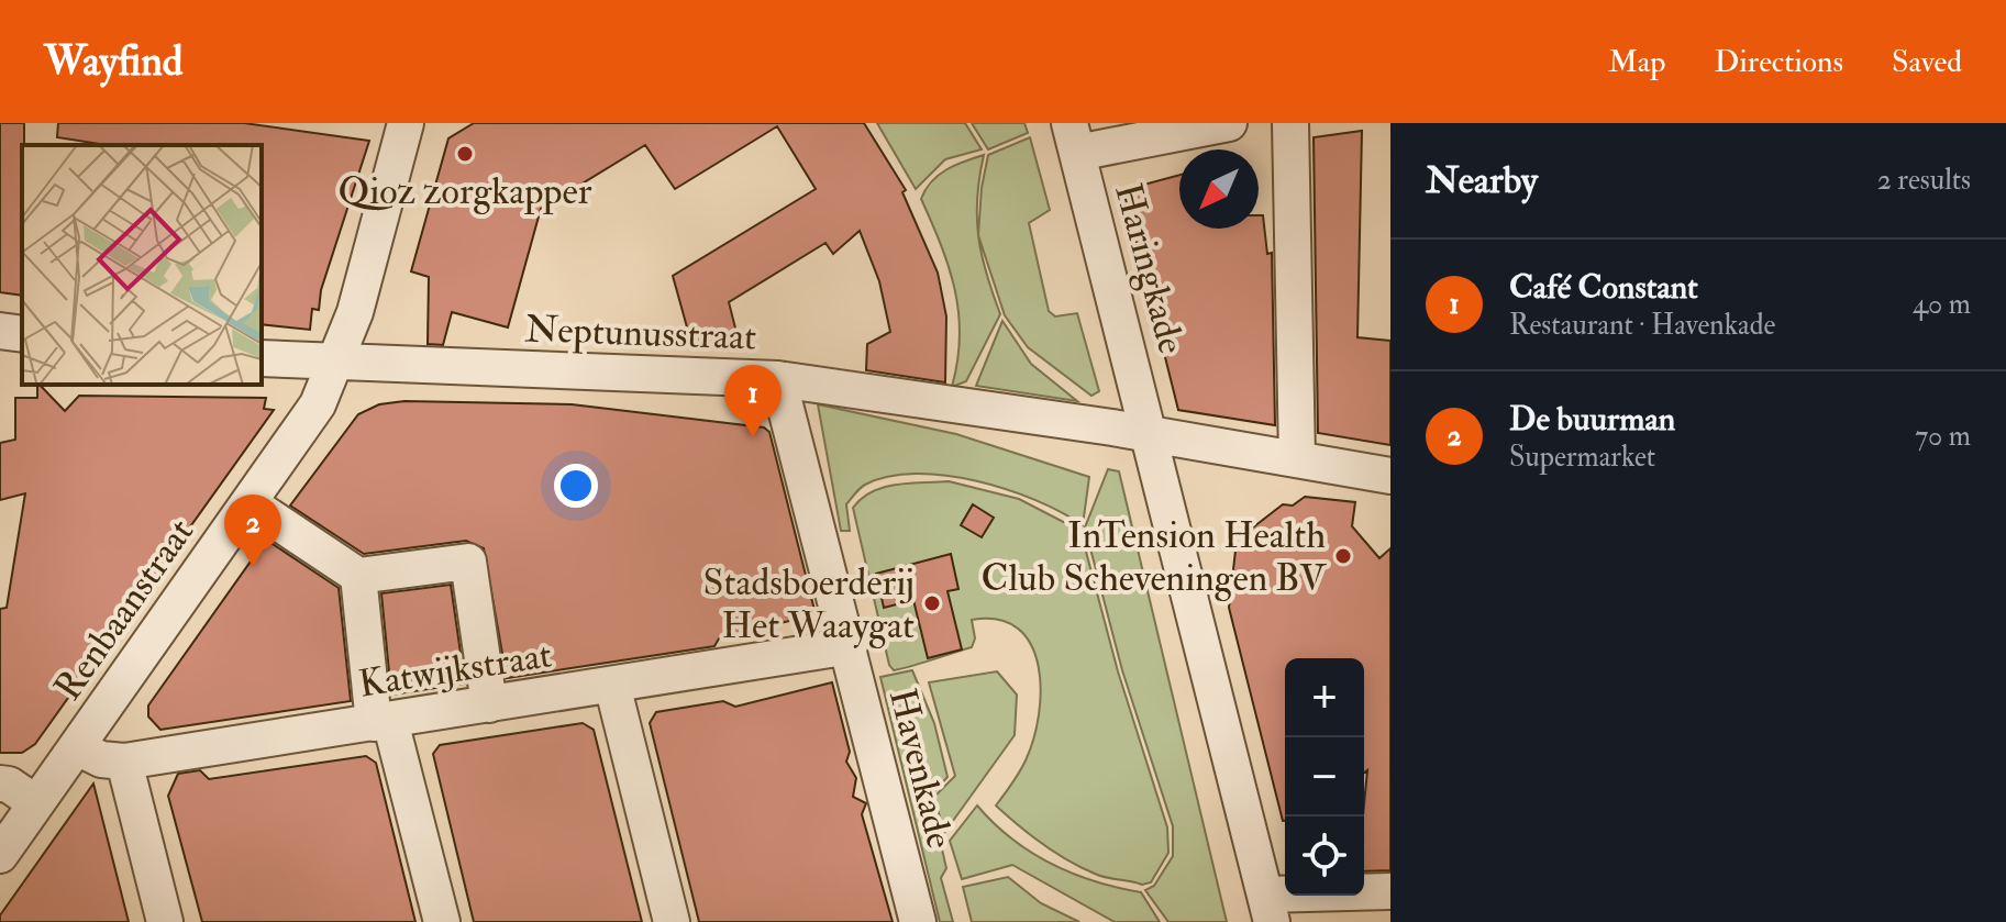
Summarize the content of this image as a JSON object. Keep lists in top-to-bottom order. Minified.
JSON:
{"streets":{"street":["Haringkade","Neptunusstraat","Renbaanstraat","Katwijkstraat","Havenkade"]},"crossings":[["Haringkade","Neptunusstraat"],["Neptunusstraat","Renbaanstraat"],["Neptunusstraat","Havenkade"],["Renbaanstraat","Katwijkstraat"],["Katwijkstraat","Havenkade"]],"places":["Qioz zorgkapper","InTension Health Club Scheveningen BV","Stadsboerderij Het Waaygat"],"north":"bottom left","page":{"header":"Wayfind","nav":["Map","Directions","Saved"],"heading":["Nearby","2 results"],"list":[{"mark":"1","name":"Café Constant","note":"Restaurant · Havenkade","value":"40 m"},{"mark":"2","name":"De buurman","note":"Supermarket","value":"70 m"}],"pins":["1","2"],"map_buttons":["+","−"]}}
